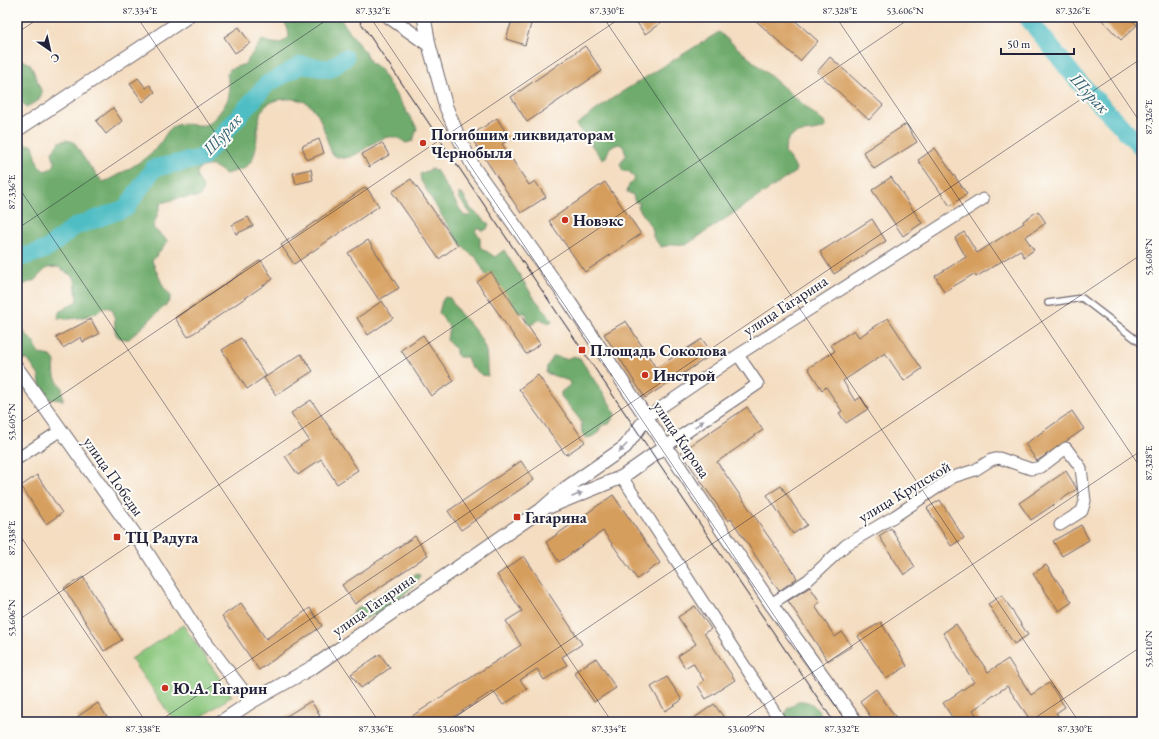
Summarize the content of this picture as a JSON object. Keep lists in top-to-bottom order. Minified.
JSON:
{"streets":{"street":["улица Гагарина","улица Кирова","улица Победы","улица Крупской"]},"crossings":[["улица Гагарина","улица Кирова"],["улица Гагарина","улица Победы"],["улица Кирова","улица Крупской"]],"water":["Шурак"],"places":{"other":["Погибшим ликвидаторам Чернобыля","Новэкс","Инстрой","Ю.А. Гагарин"],"transit":["Площадь Соколова","Гагарина","ТЦ Радуга"]},"scale_bar":"50 m","north":"bottom right","coordinates":["87.334°E","87.332°E","87.330°E","87.328°E","53.606°N","87.326°E","87.336°E","53.608°N","53.605°N","87.338°E","53.610°N","53.609°N"]}
